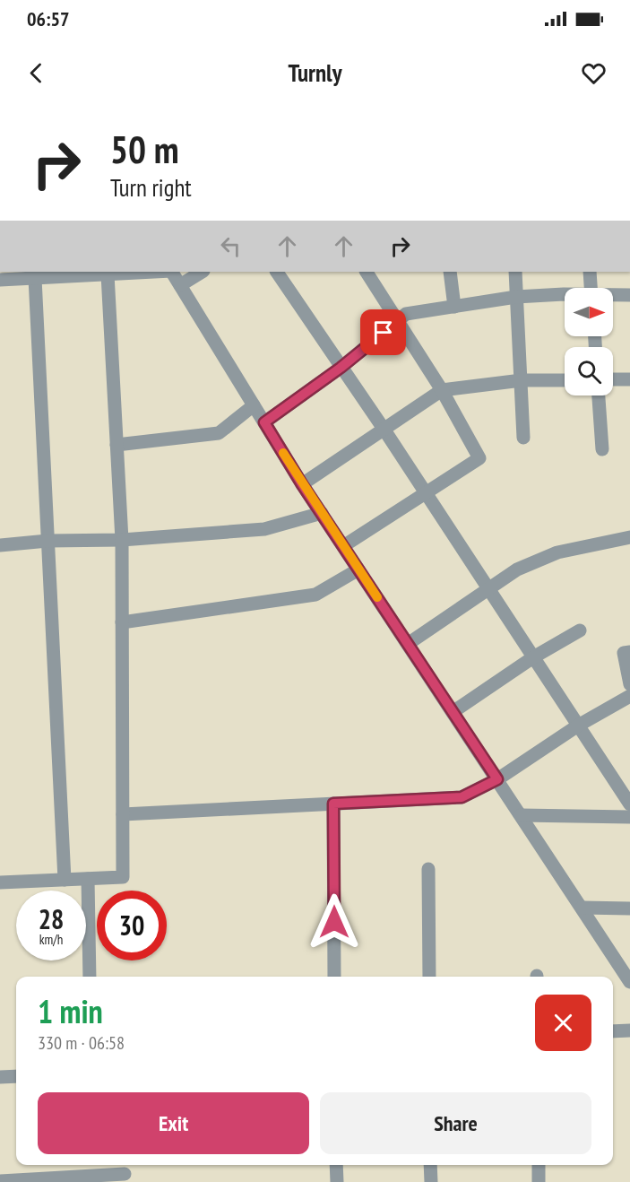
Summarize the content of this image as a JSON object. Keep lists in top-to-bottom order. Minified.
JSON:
{"north":"right","page":{"status":"06:57","header":"Turnly","turn":["50 m","Turn right"],"speed":"28 km/h","limit":"30","heading":["1 min","330 m · 06:58"],"buttons":["Exit","Share"]}}
